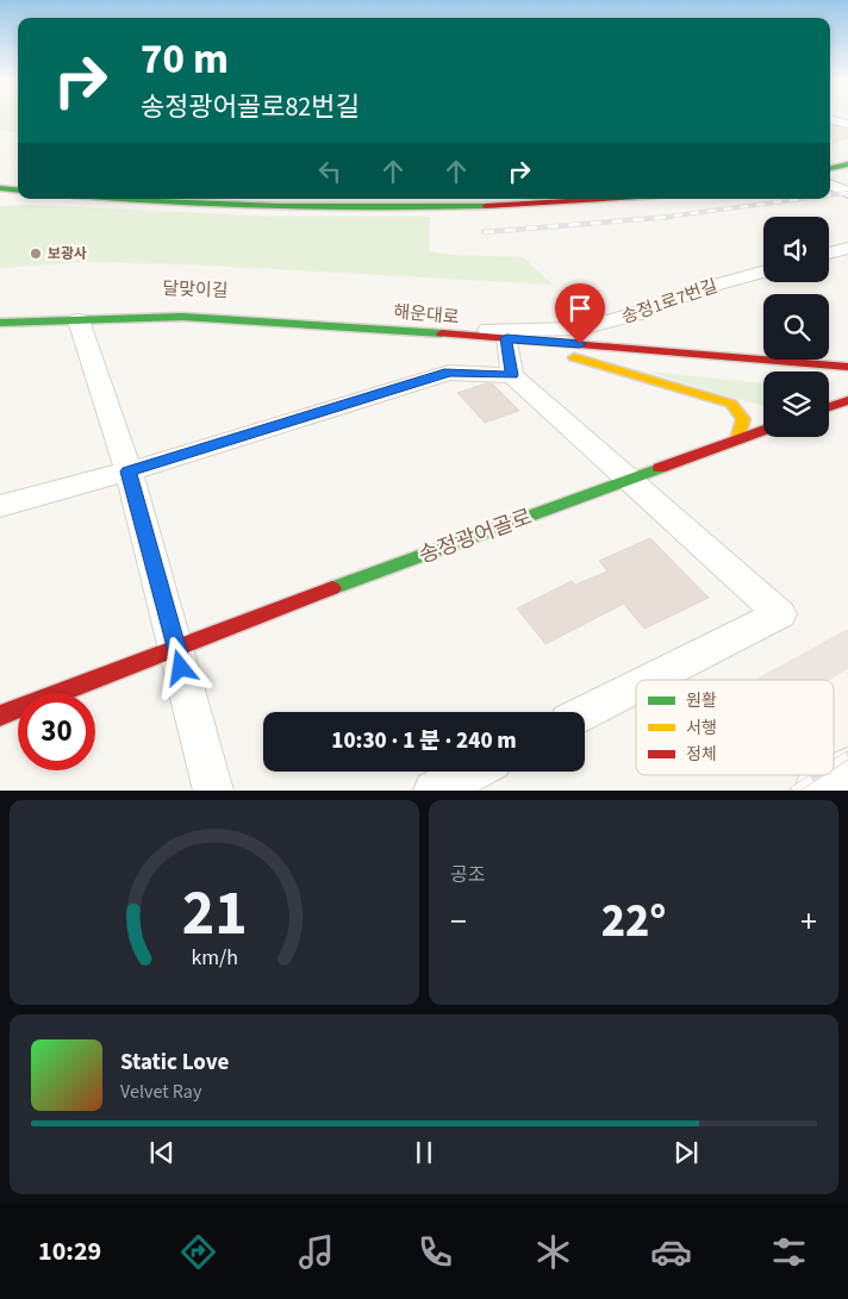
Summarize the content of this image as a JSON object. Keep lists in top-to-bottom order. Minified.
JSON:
{"streets":{"main road":["달맞이길","해운대로","송정광어골로"],"street":["송정1로7번길"]},"crossings":[["달맞이길","송정1로7번길"],["달맞이길","해운대로"],["송정1로7번길","해운대로"]],"places":["보광사"],"legend":["원활","서행","정체"],"page":{"turn":["70 m","송정광어골로82번길"],"limit":"30","trip":"10:30 · 1 분 · 240 m","tile":"공조","heat":["−","22°","+"],"song":["Static Love","Velvet Ray"],"tabs":"10:29","gauge":["21","km/h"]}}
